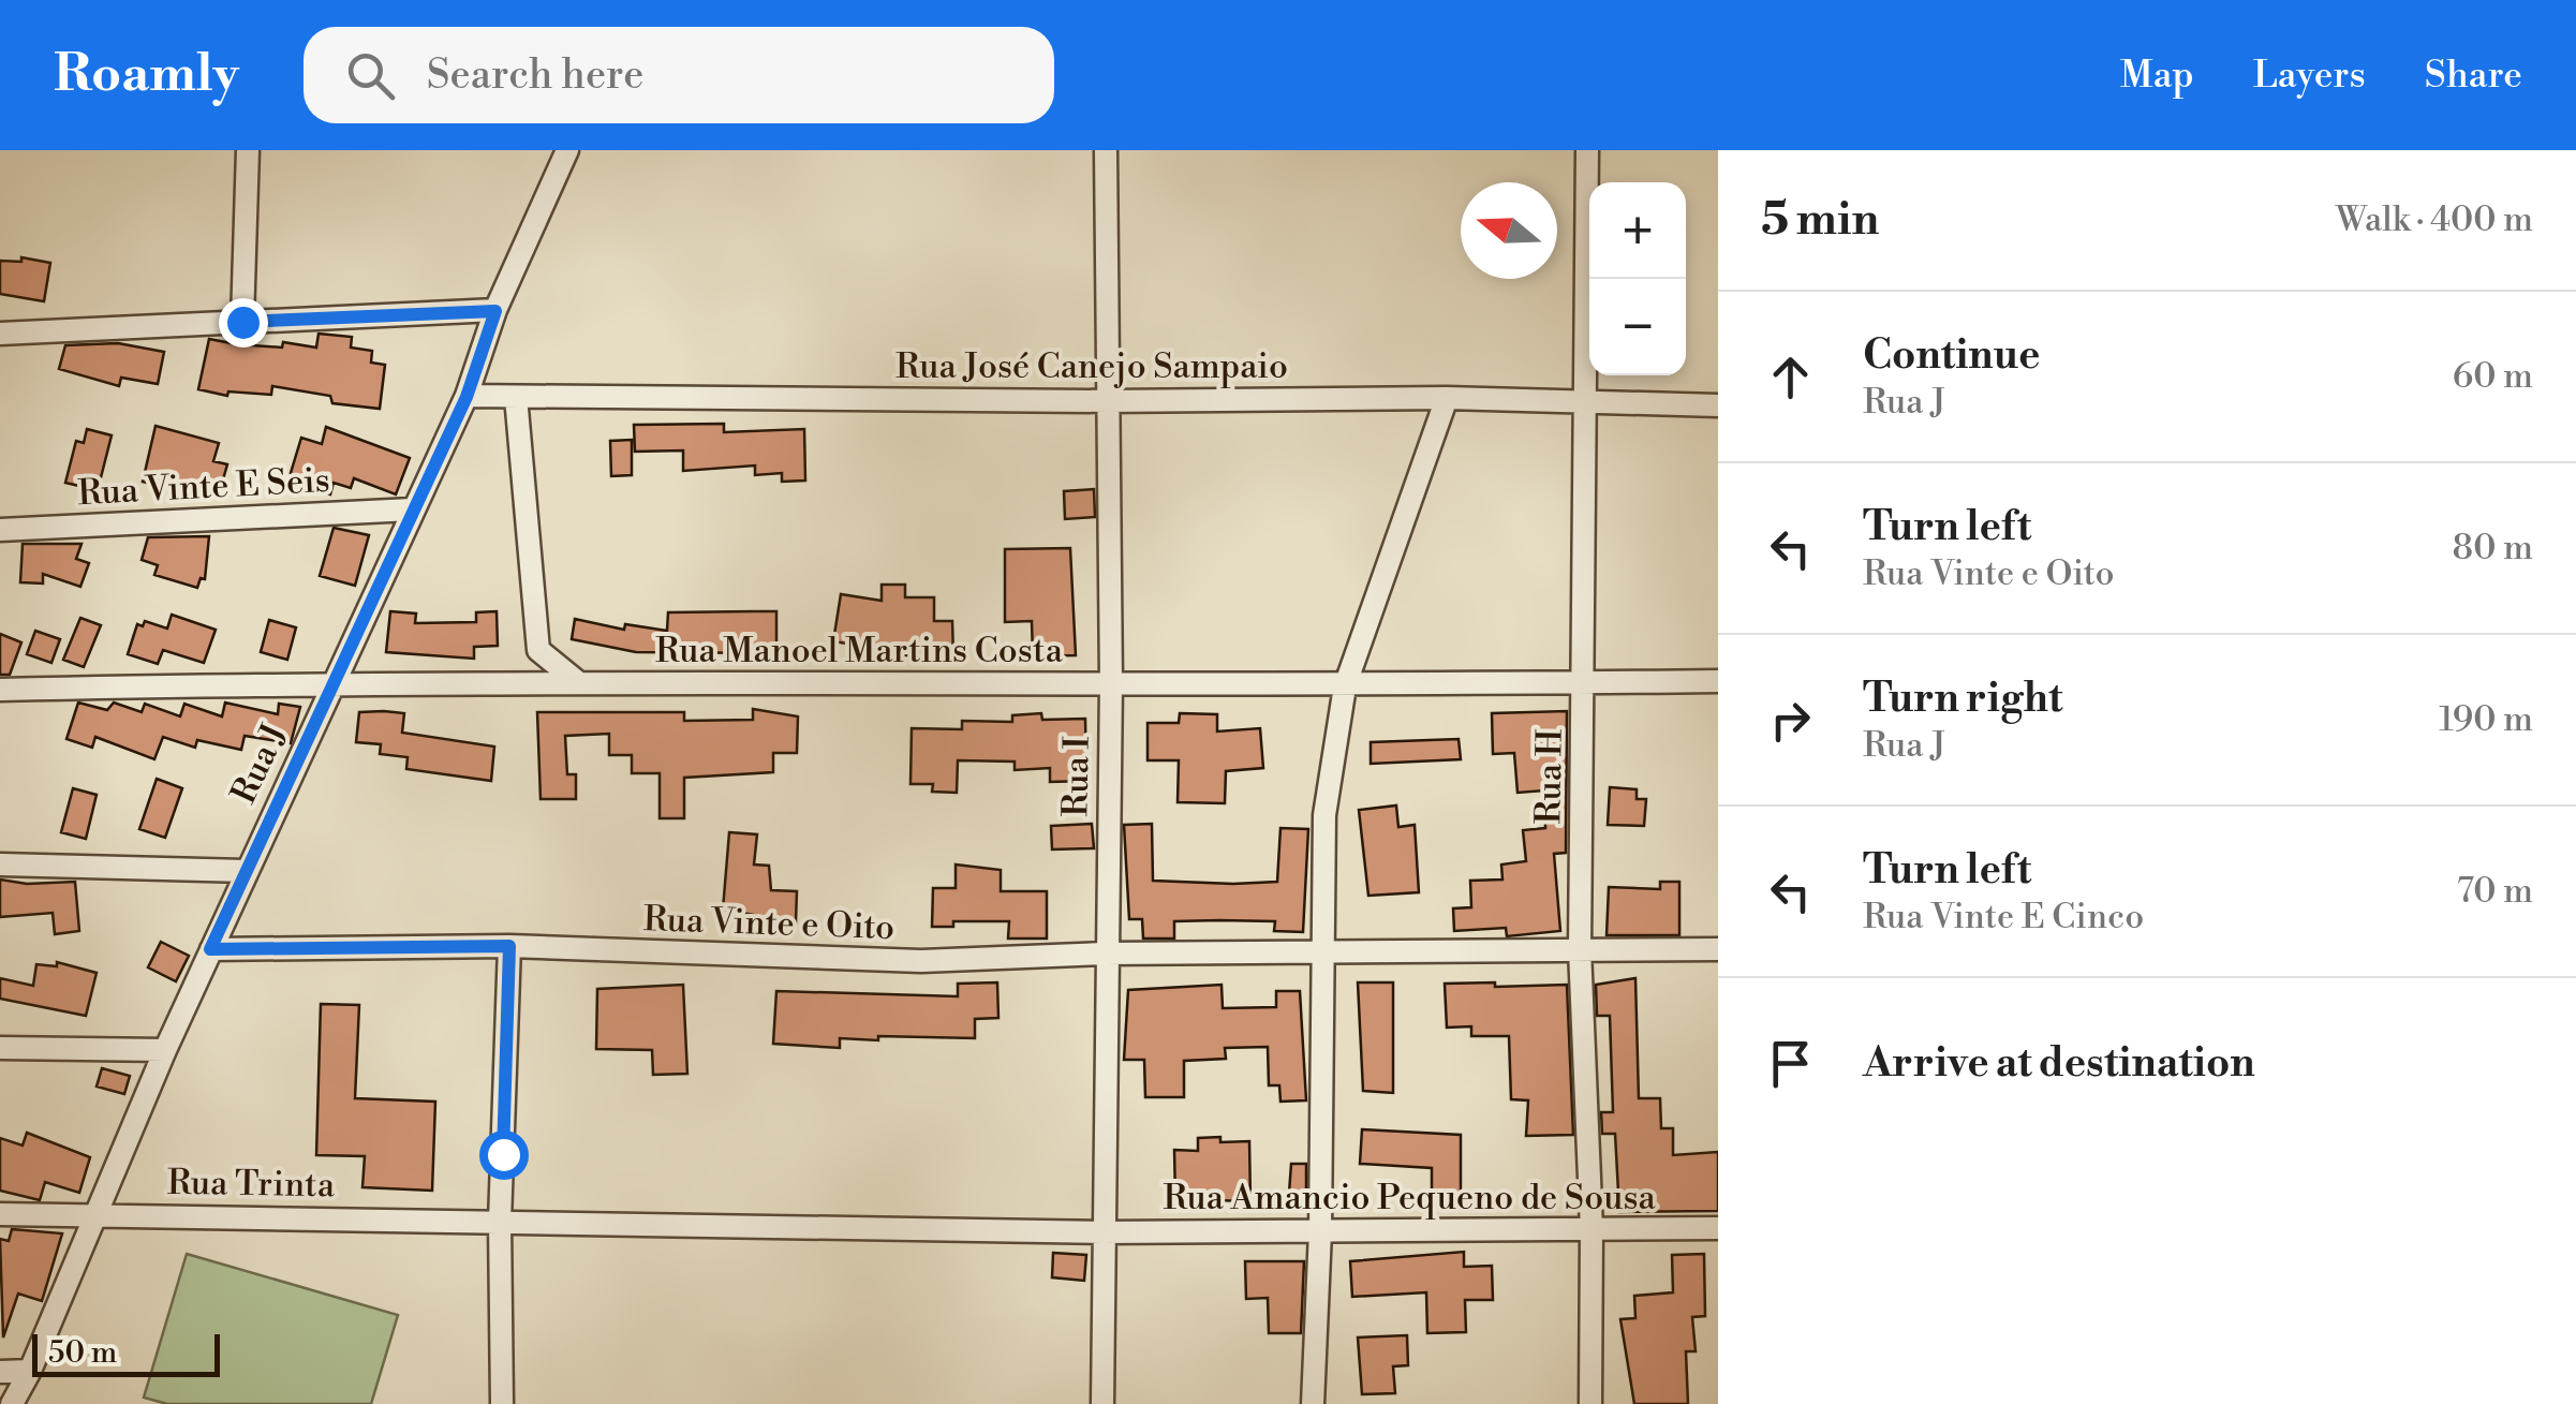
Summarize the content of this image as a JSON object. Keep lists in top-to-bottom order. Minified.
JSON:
{"streets":{"street":["Rua José Canejo Sampaio","Rua Vinte E Seis","Rua Manoel Martins Costa","Rua J","Rua I","Rua H","Rua Vinte e Oito","Rua Trinta","Rua Amancio Pequeno de Sousa"]},"crossings":[["Rua José Canejo Sampaio","Rua J"],["Rua José Canejo Sampaio","Rua I"],["Rua José Canejo Sampaio","Rua H"],["Rua Vinte E Seis","Rua J"],["Rua Manoel Martins Costa","Rua J"],["Rua Manoel Martins Costa","Rua I"],["Rua Manoel Martins Costa","Rua H"],["Rua J","Rua Vinte e Oito"],["Rua J","Rua Trinta"],["Rua I","Rua Vinte e Oito"],["Rua I","Rua Trinta"],["Rua I","Rua Amancio Pequeno de Sousa"],["Rua H","Rua Vinte e Oito"],["Rua H","Rua Amancio Pequeno de Sousa"],["Rua Trinta","Rua Amancio Pequeno de Sousa"]],"scale_bar":"50 m","north":"left","page":{"header":"Roamly","search":"Search here","nav":["Map","Layers","Share"],"heading":["5 min","Walk · 400 m"],"map_buttons":["+","−"],"list":[["Continue","Rua J","60 m"],["Turn left","Rua Vinte e Oito","80 m"],["Turn right","Rua J","190 m"],["Turn left","Rua Vinte E Cinco","70 m"],"Arrive at destination"],"scale":"50 m"}}
